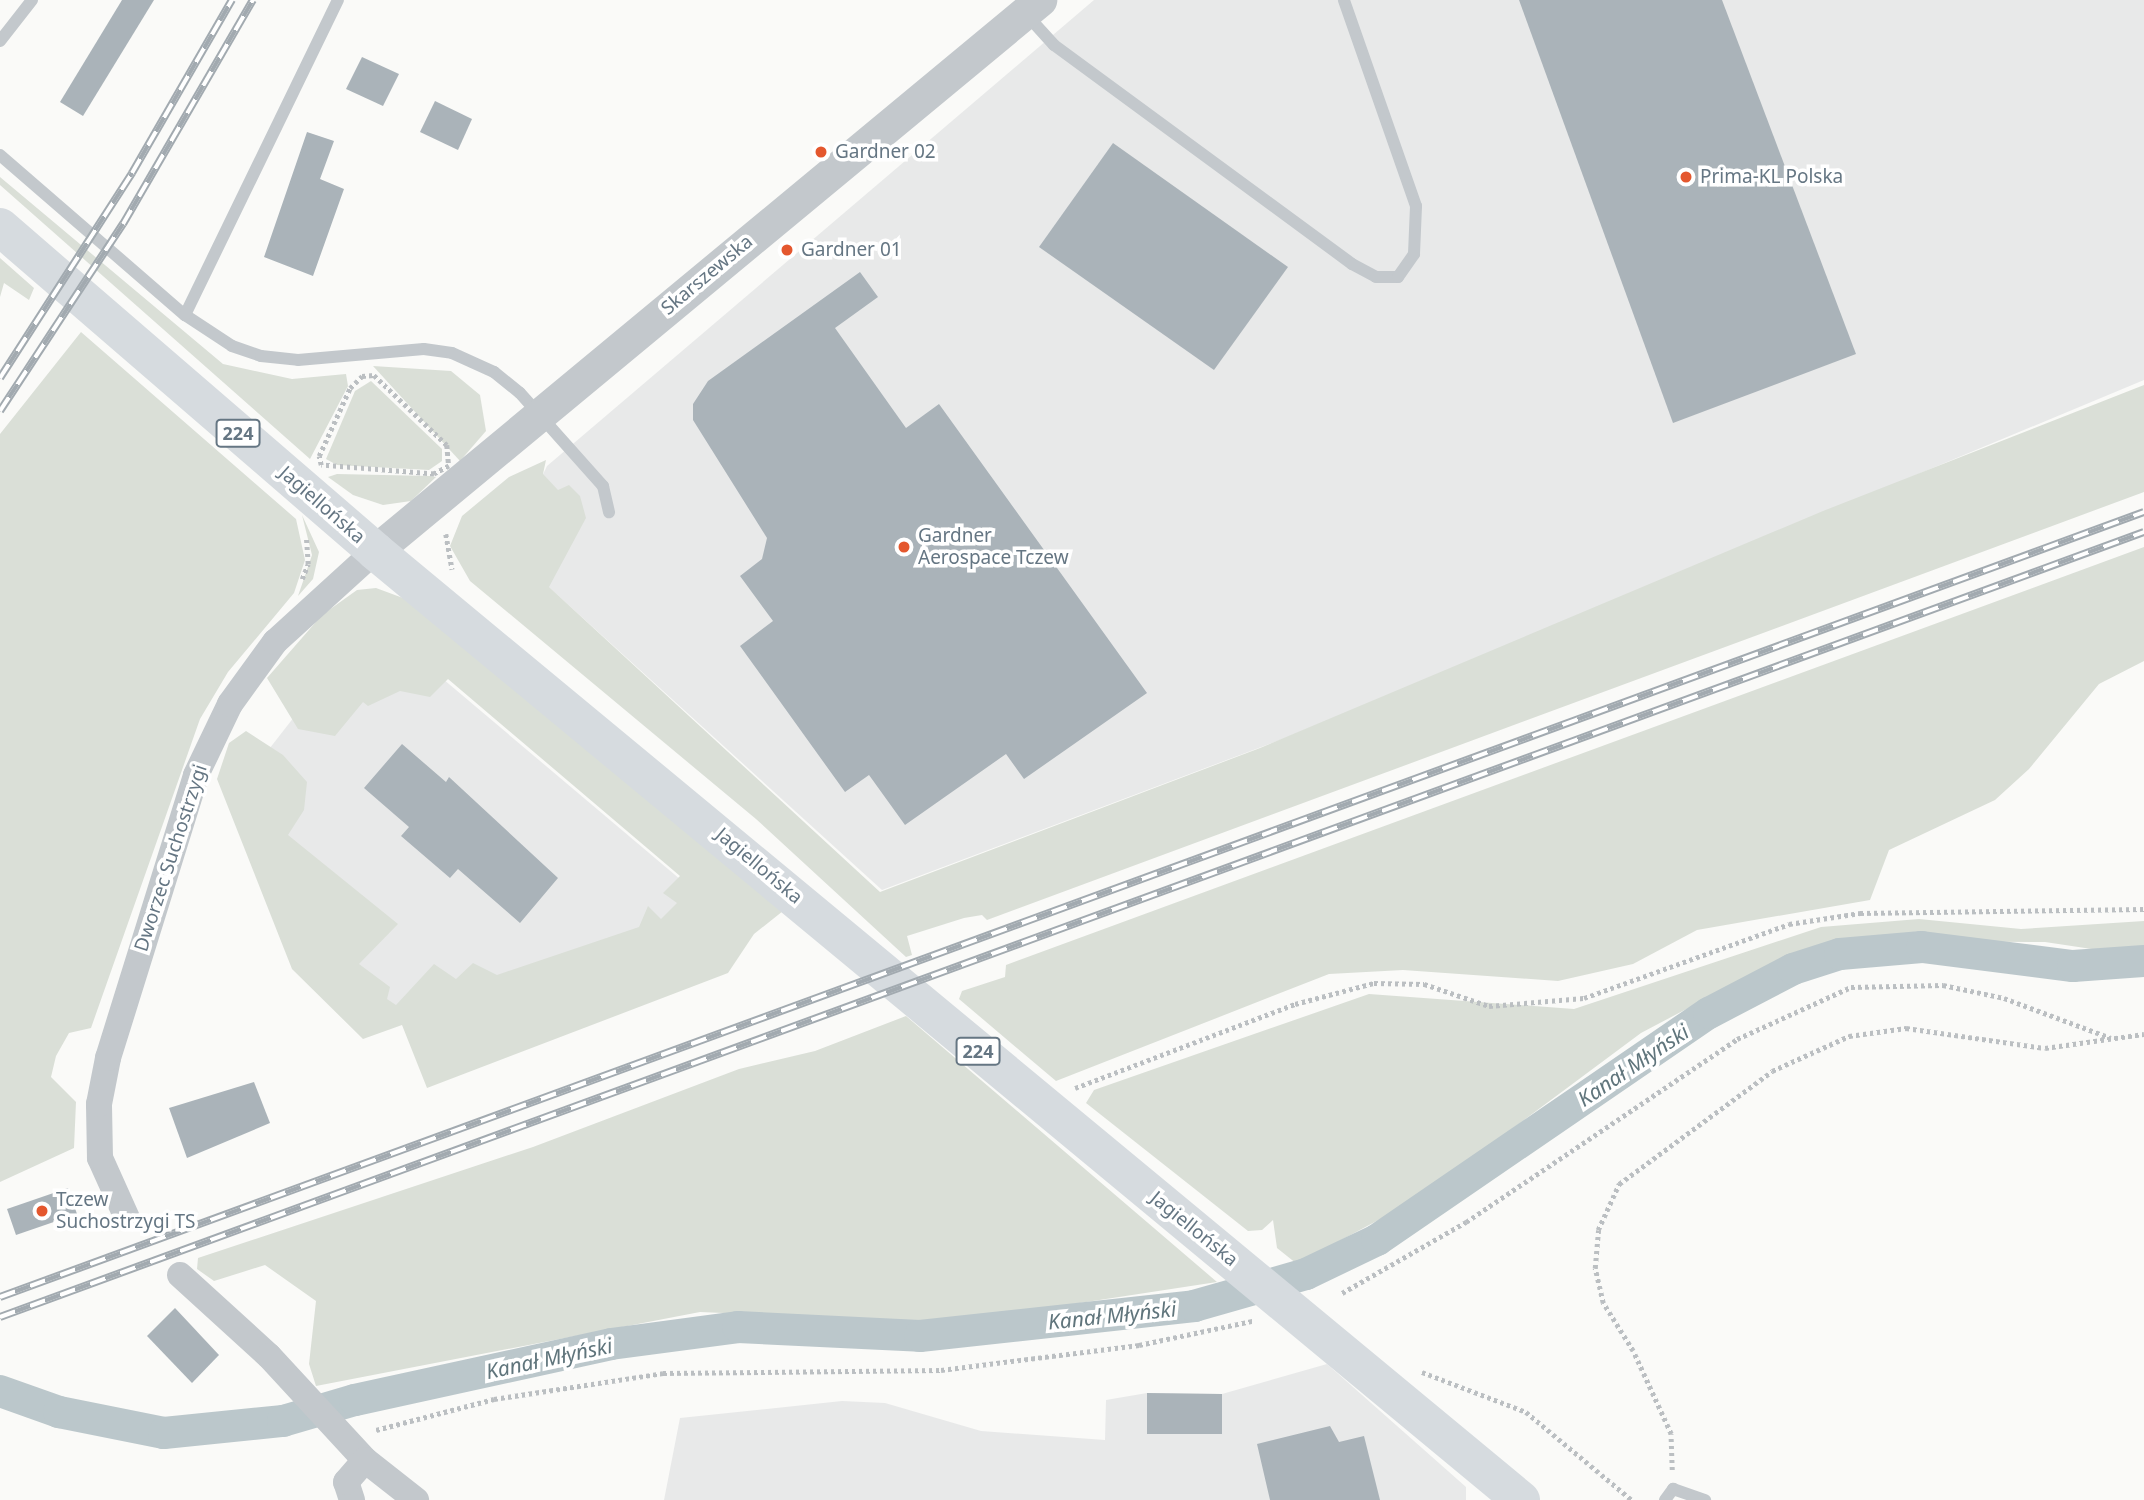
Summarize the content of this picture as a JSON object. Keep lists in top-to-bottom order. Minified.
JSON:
{"streets":{"main road":["224","Jagiellońska"],"street":["Skarszewska","Dworzec Suchostrzygi"]},"crossings":[["Skarszewska","Jagiellońska"],["Skarszewska","Dworzec Suchostrzygi"],["Jagiellońska","Dworzec Suchostrzygi"]],"water":["Kanał Młyński"],"places":["Gardner 02","Prima-KL Polska","Gardner 01","Gardner Aerospace Tczew","Tczew Suchostrzygi TS"]}
